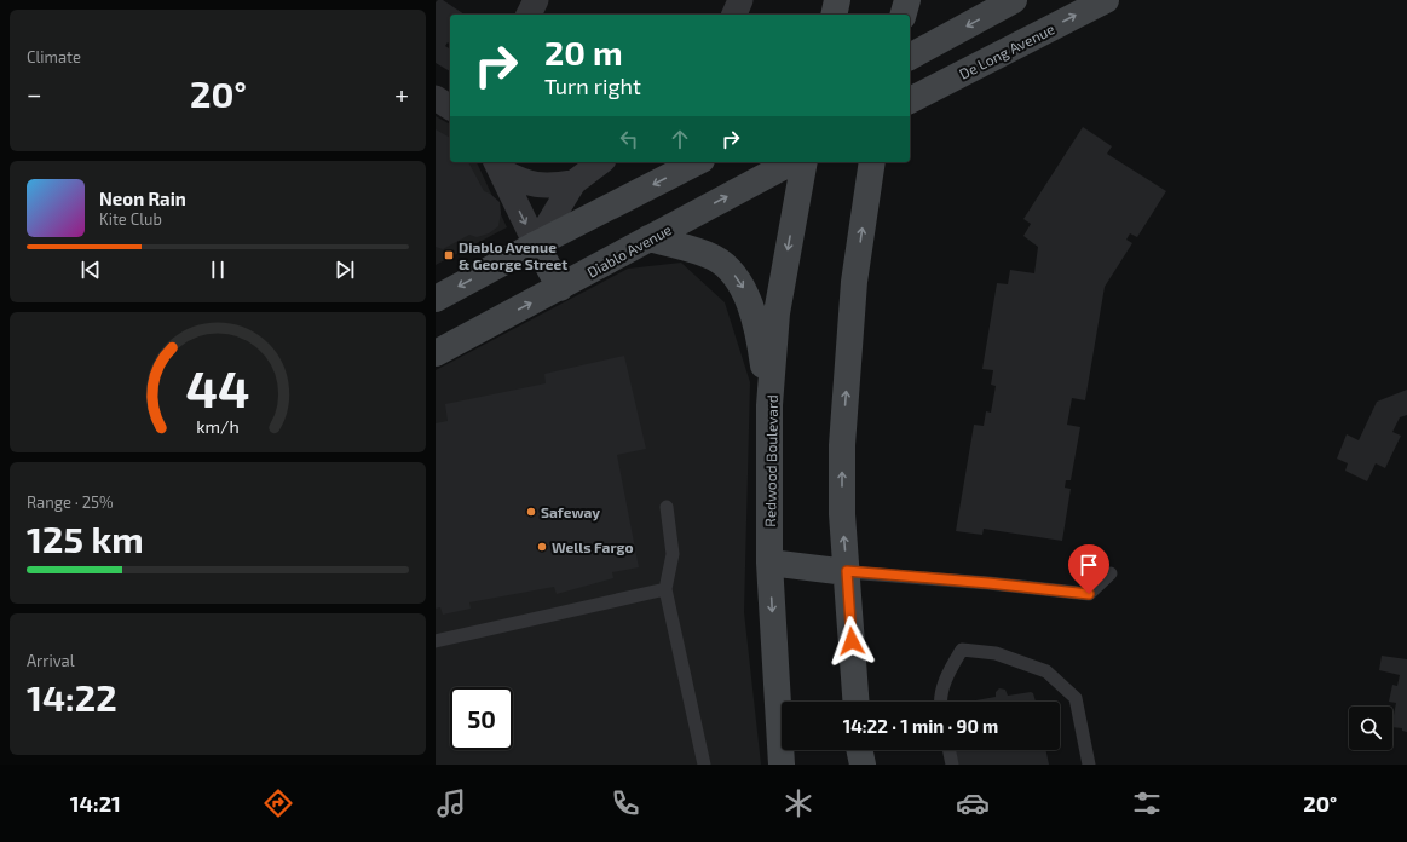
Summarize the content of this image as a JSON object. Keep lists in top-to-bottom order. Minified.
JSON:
{"streets":{"main road":["De Long Avenue","Diablo Avenue","Redwood Boulevard"]},"places":{"transit":["Diablo Avenue & George Street"],"other":["Safeway","Wells Fargo"]},"page":{"tile":["Climate",["Range · 25%","125 km"],["Arrival","14:22"]],"turn":["20 m","Turn right"],"heat":["−","20°","+"],"song":["Neon Rain","Kite Club"],"limit":"50","trip":"14:22 · 1 min · 90 m","tabs":["14:21","20°"],"gauge":["44","km/h"]}}
